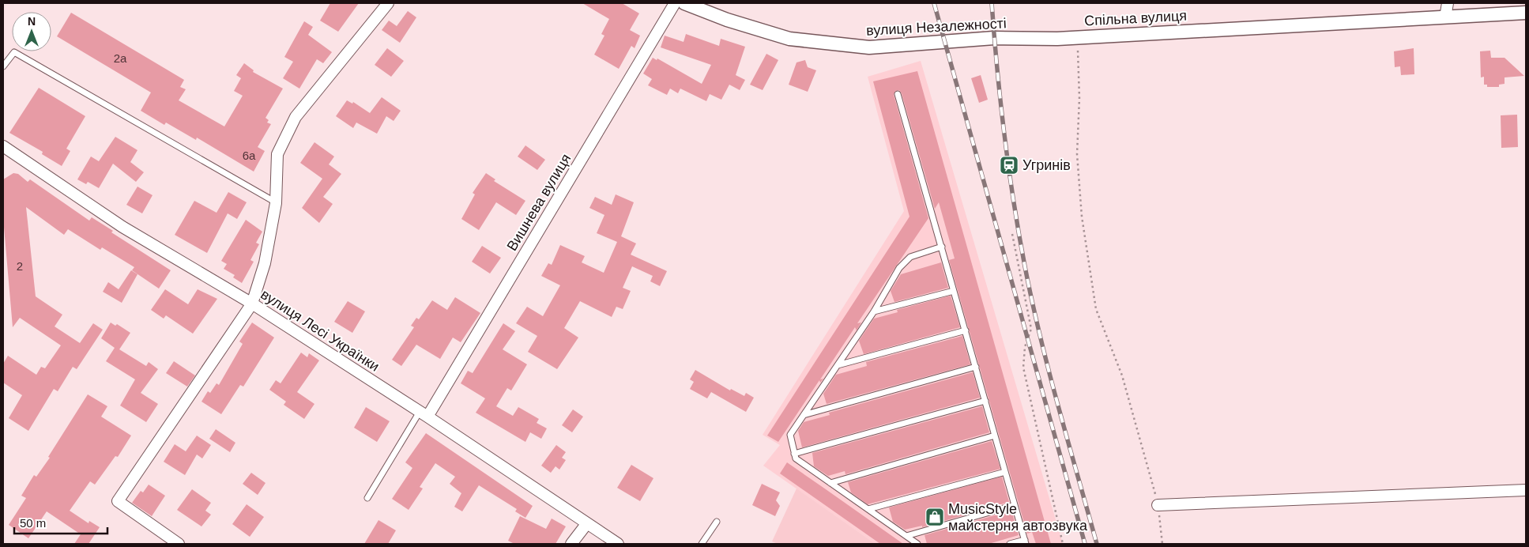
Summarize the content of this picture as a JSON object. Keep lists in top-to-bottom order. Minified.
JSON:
{"streets":{"street":["Спільна вулиця","вулиця Незалежності","Вишнева вулиця","вулиця Лесі Українки"]},"crossings":[["Спільна вулиця","вулиця Незалежності"],["Вишнева вулиця","вулиця Лесі Українки"]],"places":{"station":["Угринів"],"shop":["MusicStyle майстерня автозвука"]},"house_numbers":["2а","6а","2"],"scale_bar":"50 m","north":"top"}
